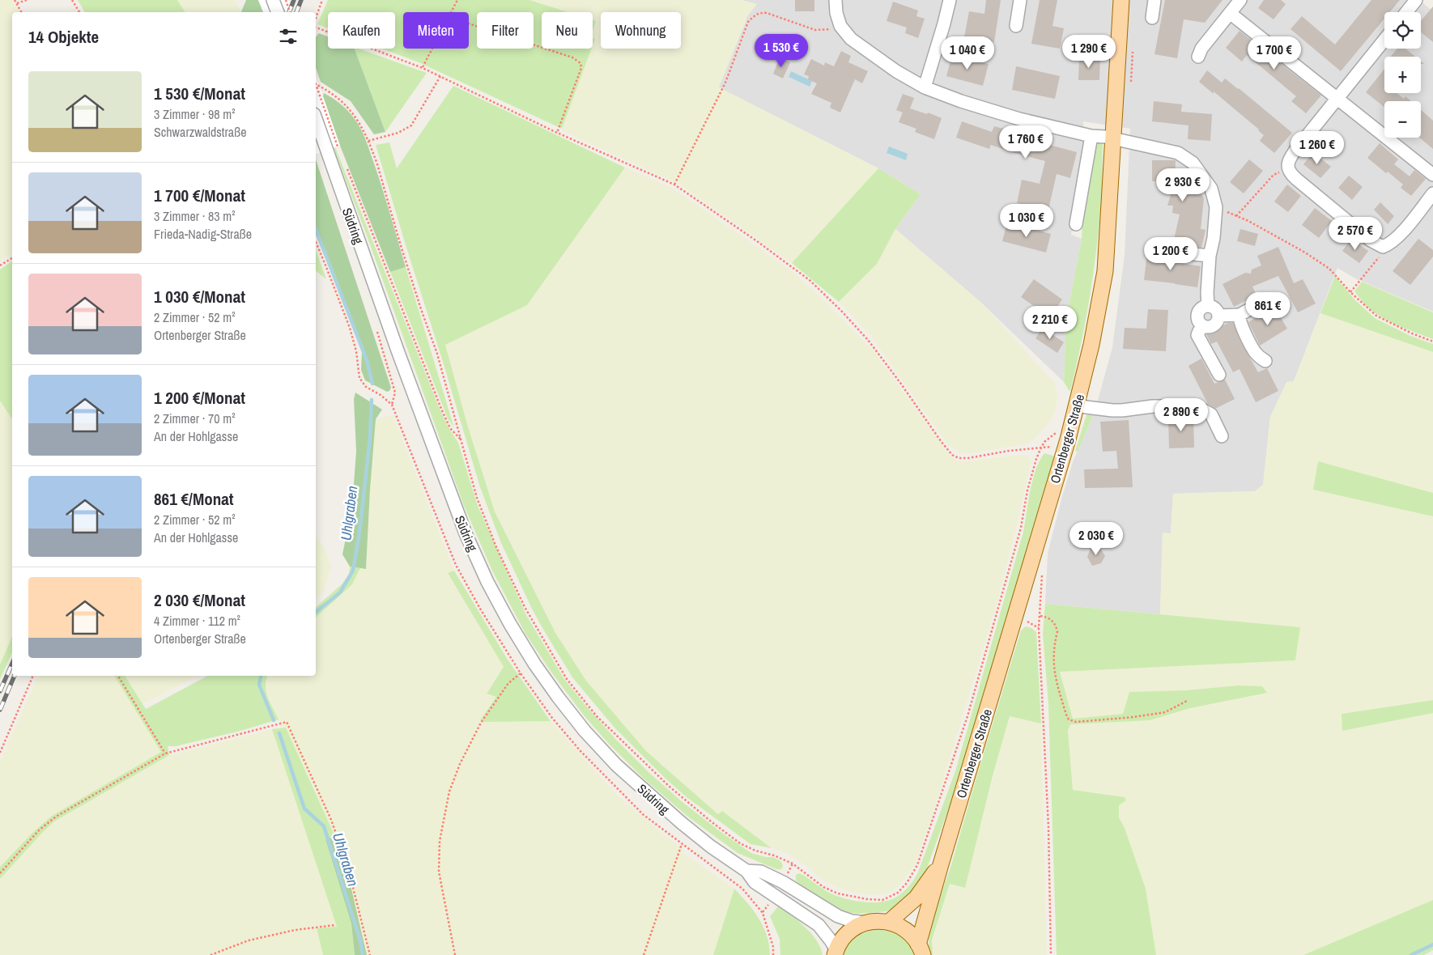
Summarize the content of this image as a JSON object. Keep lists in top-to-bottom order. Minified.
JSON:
{"streets":{"main road":["Ortenberger Straße"],"street":["Südring"]},"water":["Uhlgraben"],"page":{"map_buttons":["+","−"],"chip":["Kaufen","Mieten","Filter","Neu","Wohnung"],"heading":"14 Objekte","price":["1 530 €","1 290 €","1 040 €","1 700 €","1 760 €","1 260 €","2 930 €","1 030 €","2 570 €","1 200 €","861 €","2 210 €","2 890 €","2 030 €"],"list":[{"name":"1 530 €/Monat","note":"3 Zimmer · 98 m² · Schwarzwaldstraße"},{"name":"1 700 €/Monat","note":"3 Zimmer · 83 m² · Frieda-Nadig-Straße"},{"name":"1 030 €/Monat","note":"2 Zimmer · 52 m² · Ortenberger Straße"},{"name":"1 200 €/Monat","note":"2 Zimmer · 70 m² · An der Hohlgasse"},{"name":"861 €/Monat","note":"2 Zimmer · 52 m² · An der Hohlgasse"},{"name":"2 030 €/Monat","note":"4 Zimmer · 112 m² · Ortenberger Straße"}]}}
